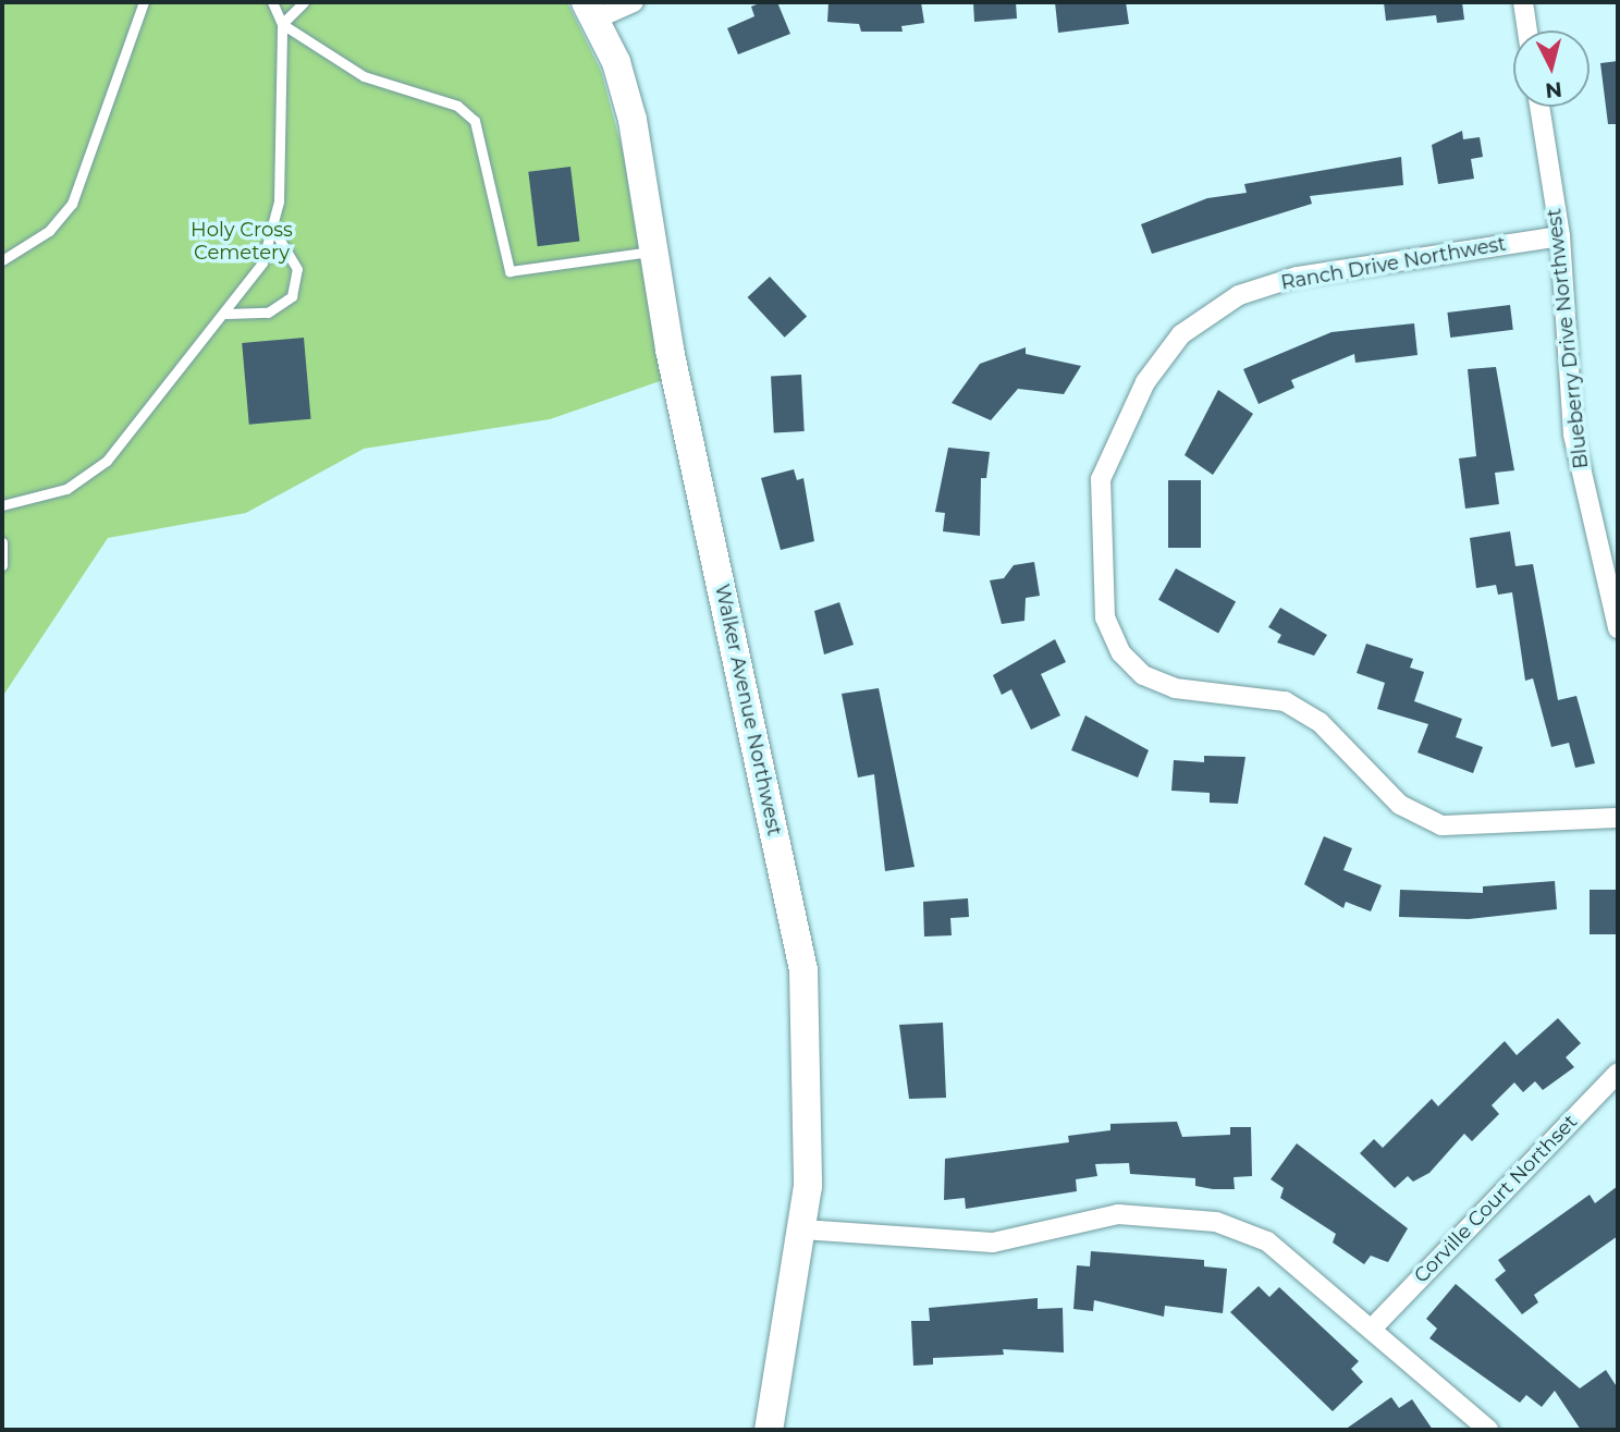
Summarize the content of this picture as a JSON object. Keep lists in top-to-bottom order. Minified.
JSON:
{"streets":{"main road":["Walker Avenue Northwest"],"street":["Ranch Drive Northwest","Blueberry Drive Northwest","Corville Court Northset"]},"crossings":[["Ranch Drive Northwest","Blueberry Drive Northwest"]],"parks":["Holy Cross Cemetery"],"north":"bottom"}
